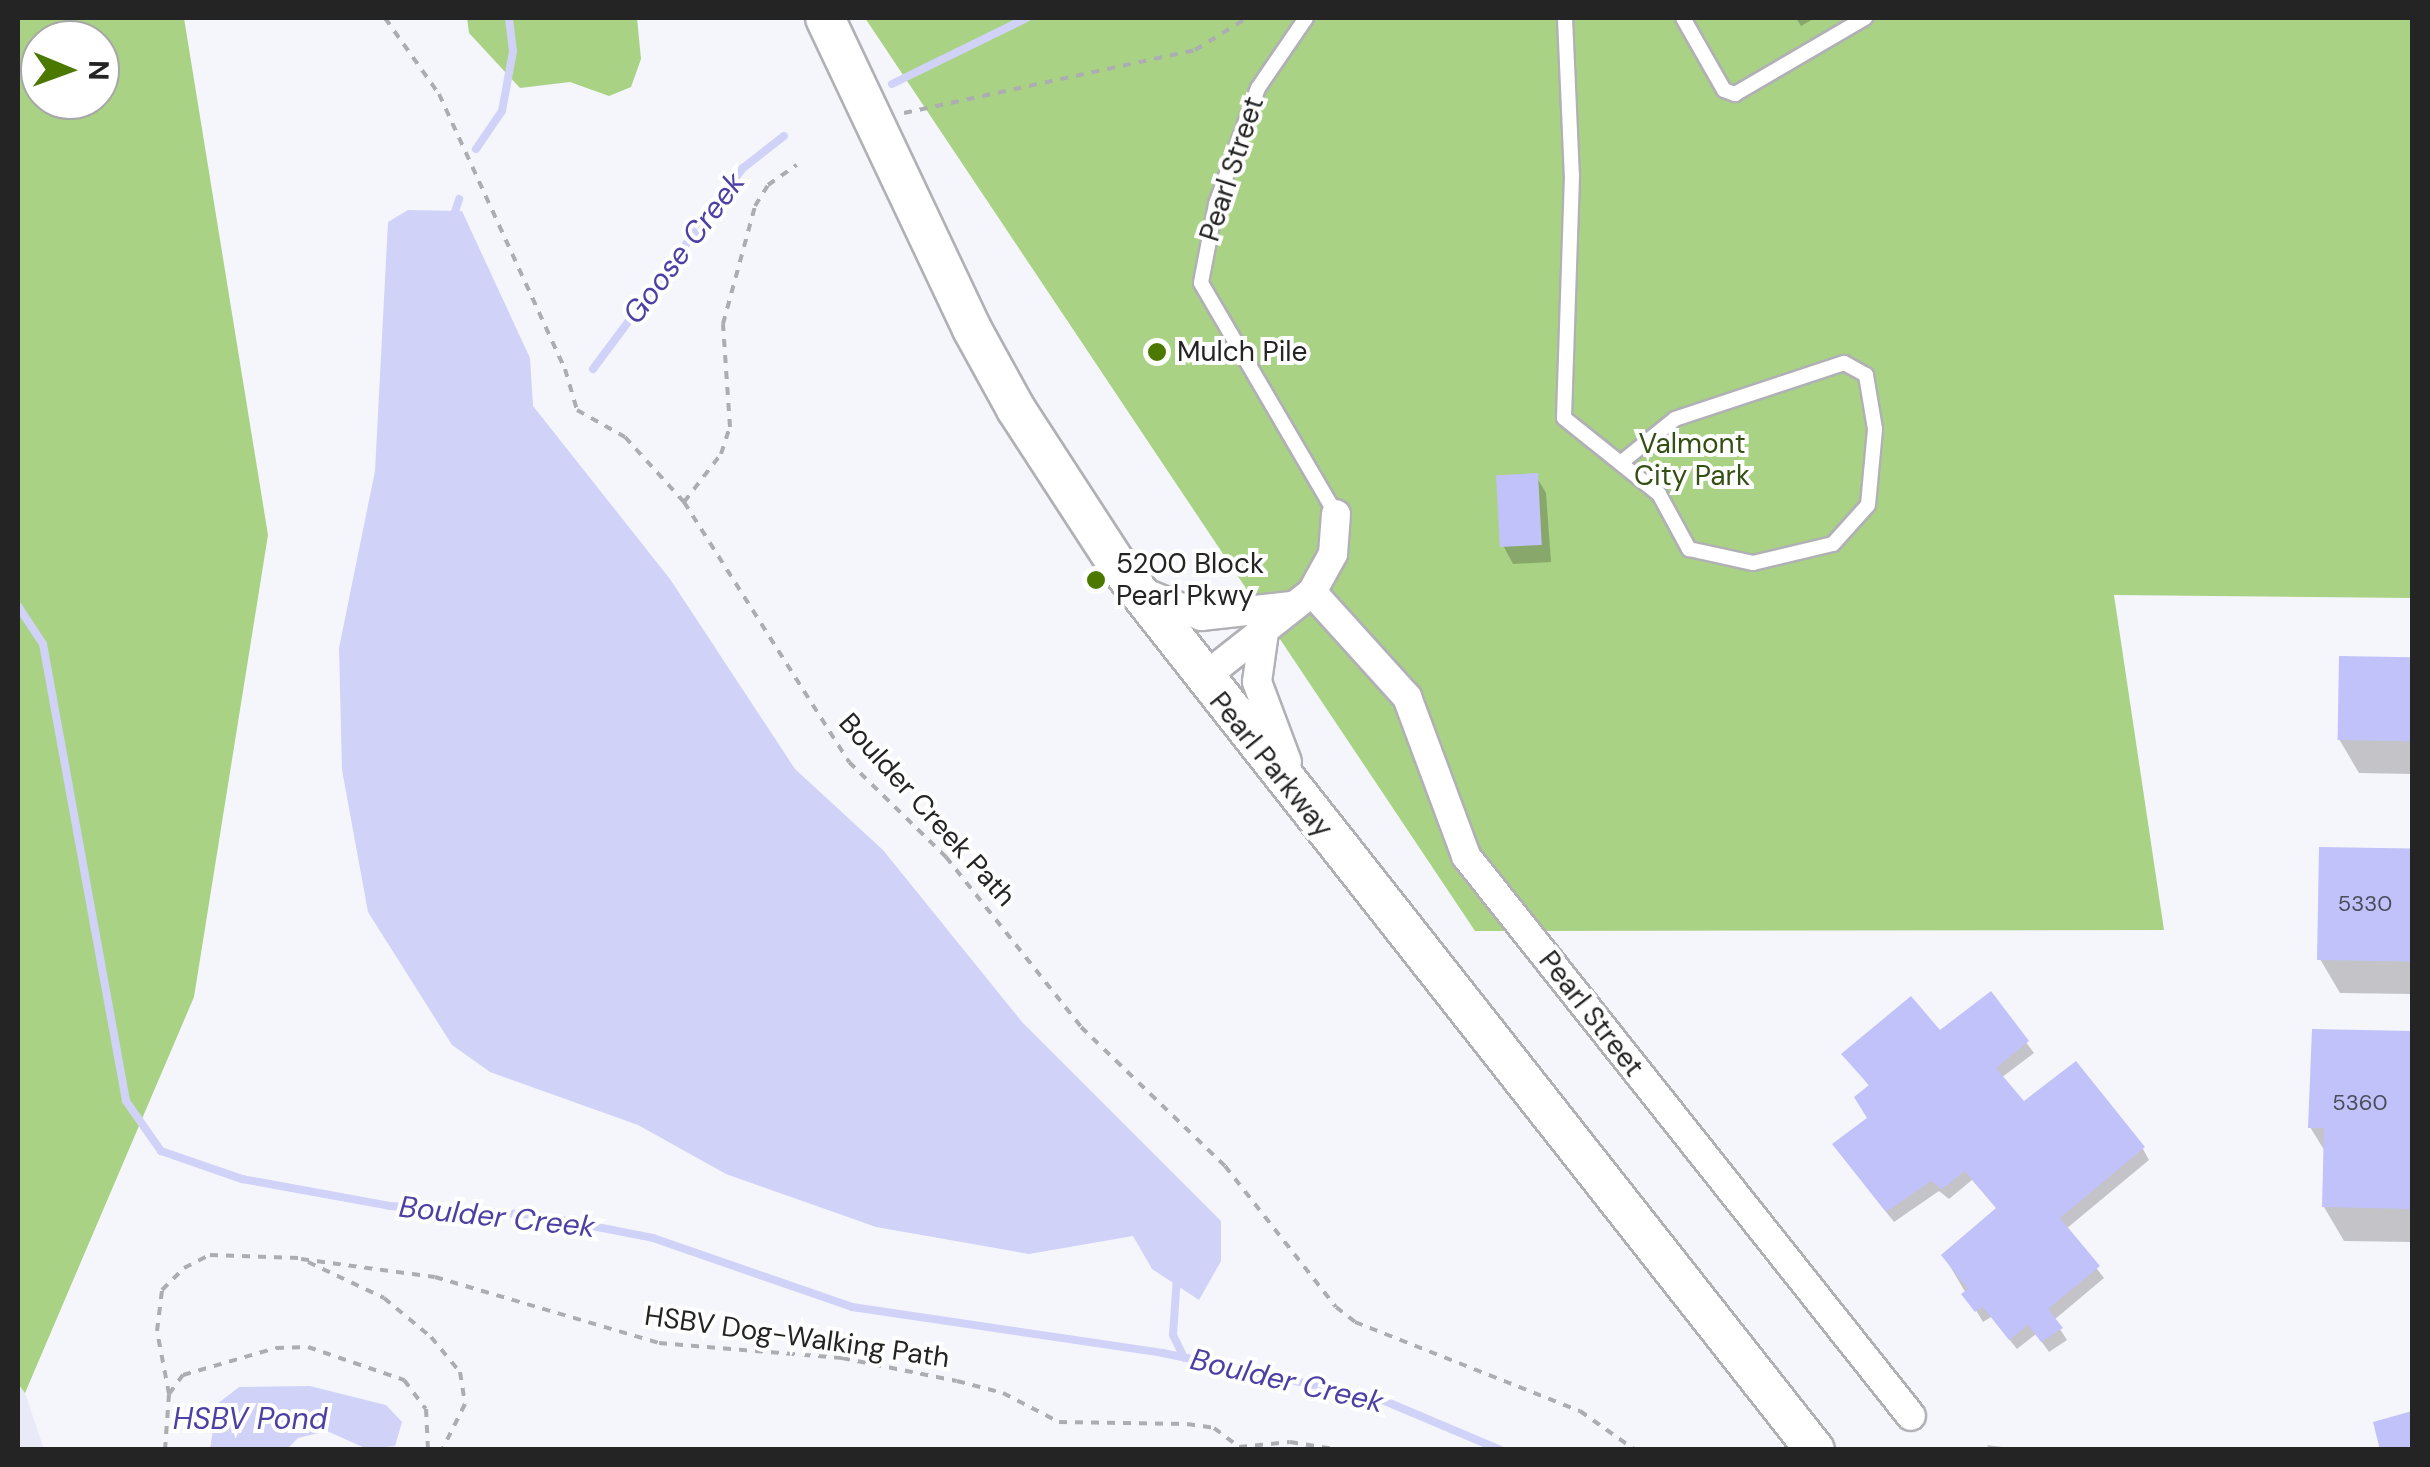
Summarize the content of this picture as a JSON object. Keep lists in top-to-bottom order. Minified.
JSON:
{"streets":{"main road":["Pearl Parkway"],"street":["Pearl Street"],"path":["Boulder Creek Path","HSBV Dog-Walking Path"]},"crossings":[["Pearl Street","Pearl Parkway"]],"water":["Goose Creek","Boulder Creek","HSBV Pond"],"parks":["Valmont City Park"],"places":["Mulch Pile","5200 Block Pearl Pkwy"],"house_numbers":["5330","5360"],"north":"right"}
